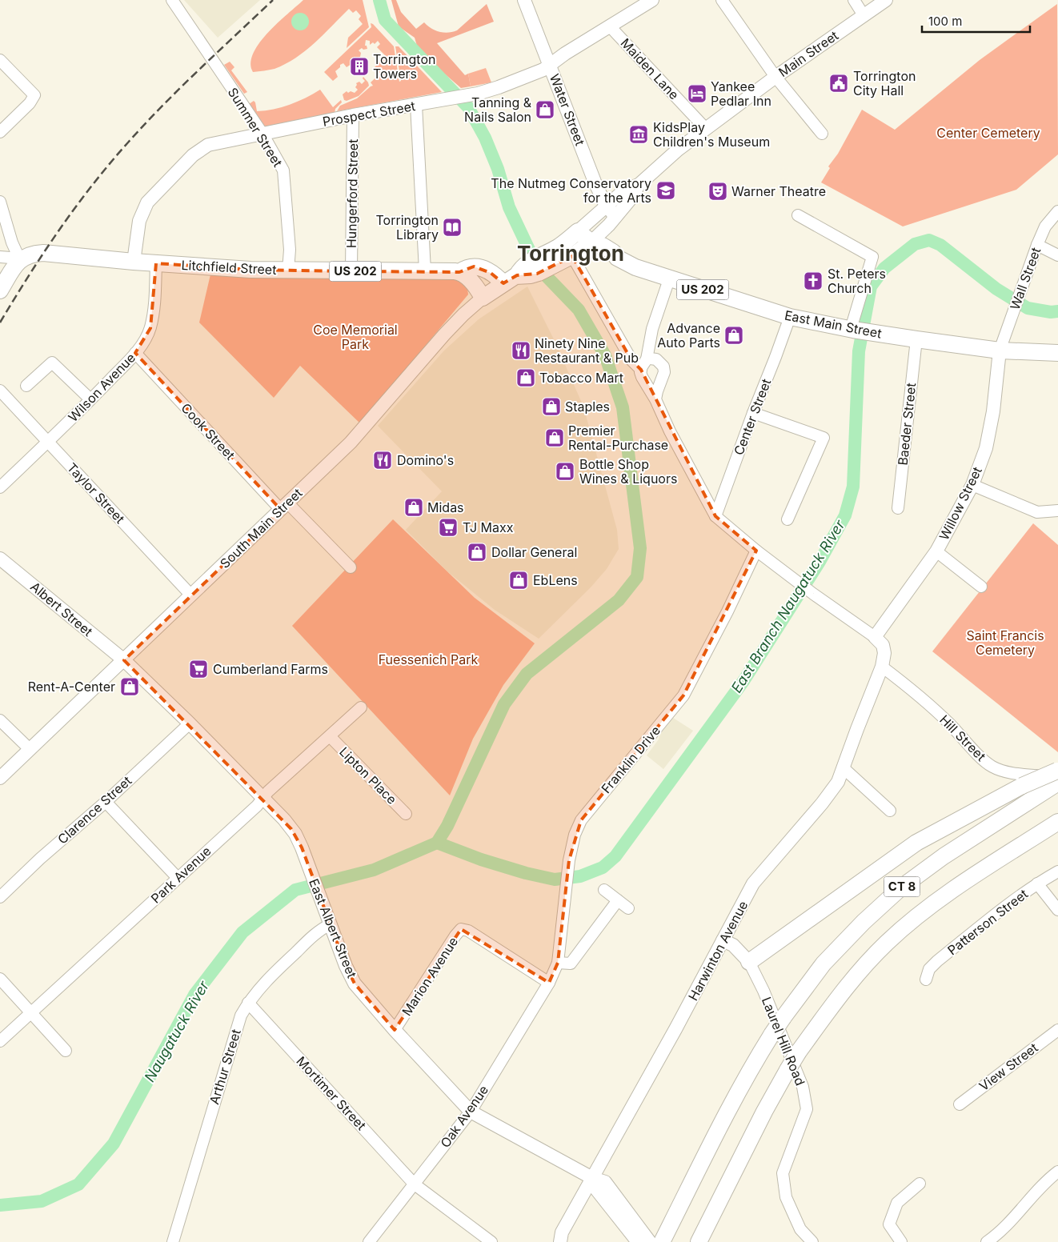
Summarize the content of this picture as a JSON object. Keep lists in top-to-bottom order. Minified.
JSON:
{"streets":{"highway":["Main Street","Litchfield Street","US 202","East Main Street","South Main Street","CT 8"],"main road":["Water Street","Prospect Street","Willow Street","Albert Street","East Albert Street","Harwinton Avenue","Laurel Hill Road"],"street":["Maiden Lane","Summer Street","Hungerford Street","Wall Street","Wilson Avenue","Center Street","Baeder Street","Cook Street","Taylor Street","Hill Street","Franklin Drive","Lipton Place","Clarence Street","Park Avenue","Patterson Street","Marion Avenue","Arthur Street","View Street","Mortimer Street","Oak Avenue"]},"crossings":[["Main Street","Maiden Lane"],["Main Street","Water Street"],["Main Street","East Main Street"],["Main Street","South Main Street"],["Maiden Lane","Prospect Street"],["Water Street","Prospect Street"],["Prospect Street","Summer Street"],["Prospect Street","Hungerford Street"],["Prospect Street","Litchfield Street"],["Summer Street","Litchfield Street"],["Hungerford Street","Litchfield Street"],["Litchfield Street","Wilson Avenue"],["Litchfield Street","South Main Street"],["Wall Street","East Main Street"],["Wall Street","Willow Street"],["East Main Street","Center Street"],["East Main Street","Baeder Street"],["East Main Street","Willow Street"],["Wilson Avenue","Cook Street"],["Wilson Avenue","Taylor Street"],["Cook Street","South Main Street"],["Taylor Street","South Main Street"],["Willow Street","Harwinton Avenue"],["South Main Street","Albert Street"],["South Main Street","East Albert Street"],["Albert Street","East Albert Street"],["Hill Street","CT 8"],["Hill Street","Harwinton Avenue"],["Franklin Drive","Marion Avenue"],["Franklin Drive","Oak Avenue"],["Lipton Place","Park Avenue"],["Clarence Street","East Albert Street"],["Park Avenue","East Albert Street"],["East Albert Street","Harwinton Avenue"],["East Albert Street","Marion Avenue"],["East Albert Street","Arthur Street"],["East Albert Street","Oak Avenue"],["Harwinton Avenue","Laurel Hill Road"],["Marion Avenue","Oak Avenue"],["Arthur Street","Mortimer Street"],["Mortimer Street","Oak Avenue"]],"districts":["Torrington"],"water":["East Branch Naugatuck River","Naugatuck River"],"parks":["Center Cemetery","Coe Memorial Park","Saint Francis Cemetery","Fuessenich Park"],"places":{"building":["Torrington Towers"],"public building":["Torrington City Hall"],"hotel":["Yankee Pedlar Inn"],"shop":["Tanning & Nails Salon","Advance Auto Parts","Tobacco Mart","Staples","Premier Rental-Purchase","Bottle Shop Wines & Liquors","Midas","Dollar General","EbLens","Rent-A-Center"],"museum":["KidsPlay Children's Museum"],"school or university":["The Nutmeg Conservatory for the Arts"],"theatre":["Warner Theatre"],"library":["Torrington Library"],"church":["St. Peters Church"],"restaurant":["Ninety Nine Restaurant & Pub","Domino's"],"supermarket":["TJ Maxx","Cumberland Farms"]},"scale_bar":"100 m"}
